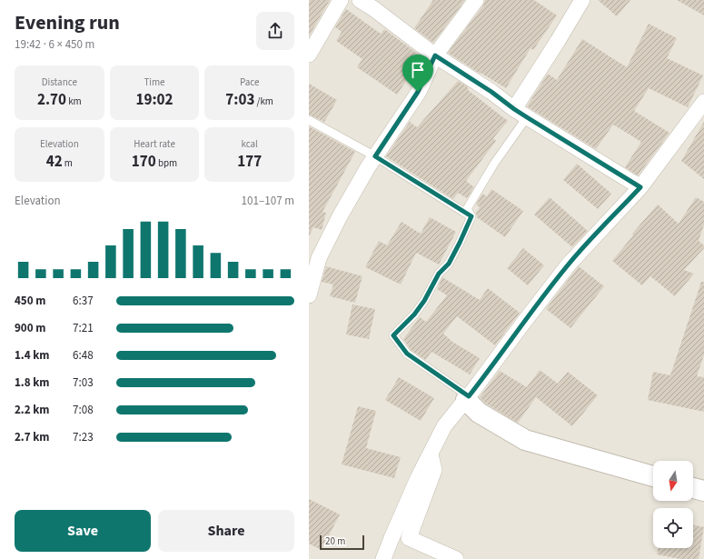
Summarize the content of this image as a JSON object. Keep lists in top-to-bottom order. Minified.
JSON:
{"scale_bar":"20 m","north":"bottom","page":{"heading":["Evening run","19:42 · 6 × 450 m"],"stats":[["Distance","2.70 km"],["Time","19:02"],["Pace","7:03 /km"],["Elevation","42 m"],["Heart rate","170 bpm"],["kcal","177"]],"chart":["Elevation","101–107 m"],"list":[{"name":"450 m","note":"6:37"},{"name":"900 m","note":"7:21"},{"name":"1.4 km","note":"6:48"},{"name":"1.8 km","note":"7:03"},{"name":"2.2 km","note":"7:08"},{"name":"2.7 km","note":"7:23"}],"buttons":["Save","Share"],"scale":"20 m"}}
